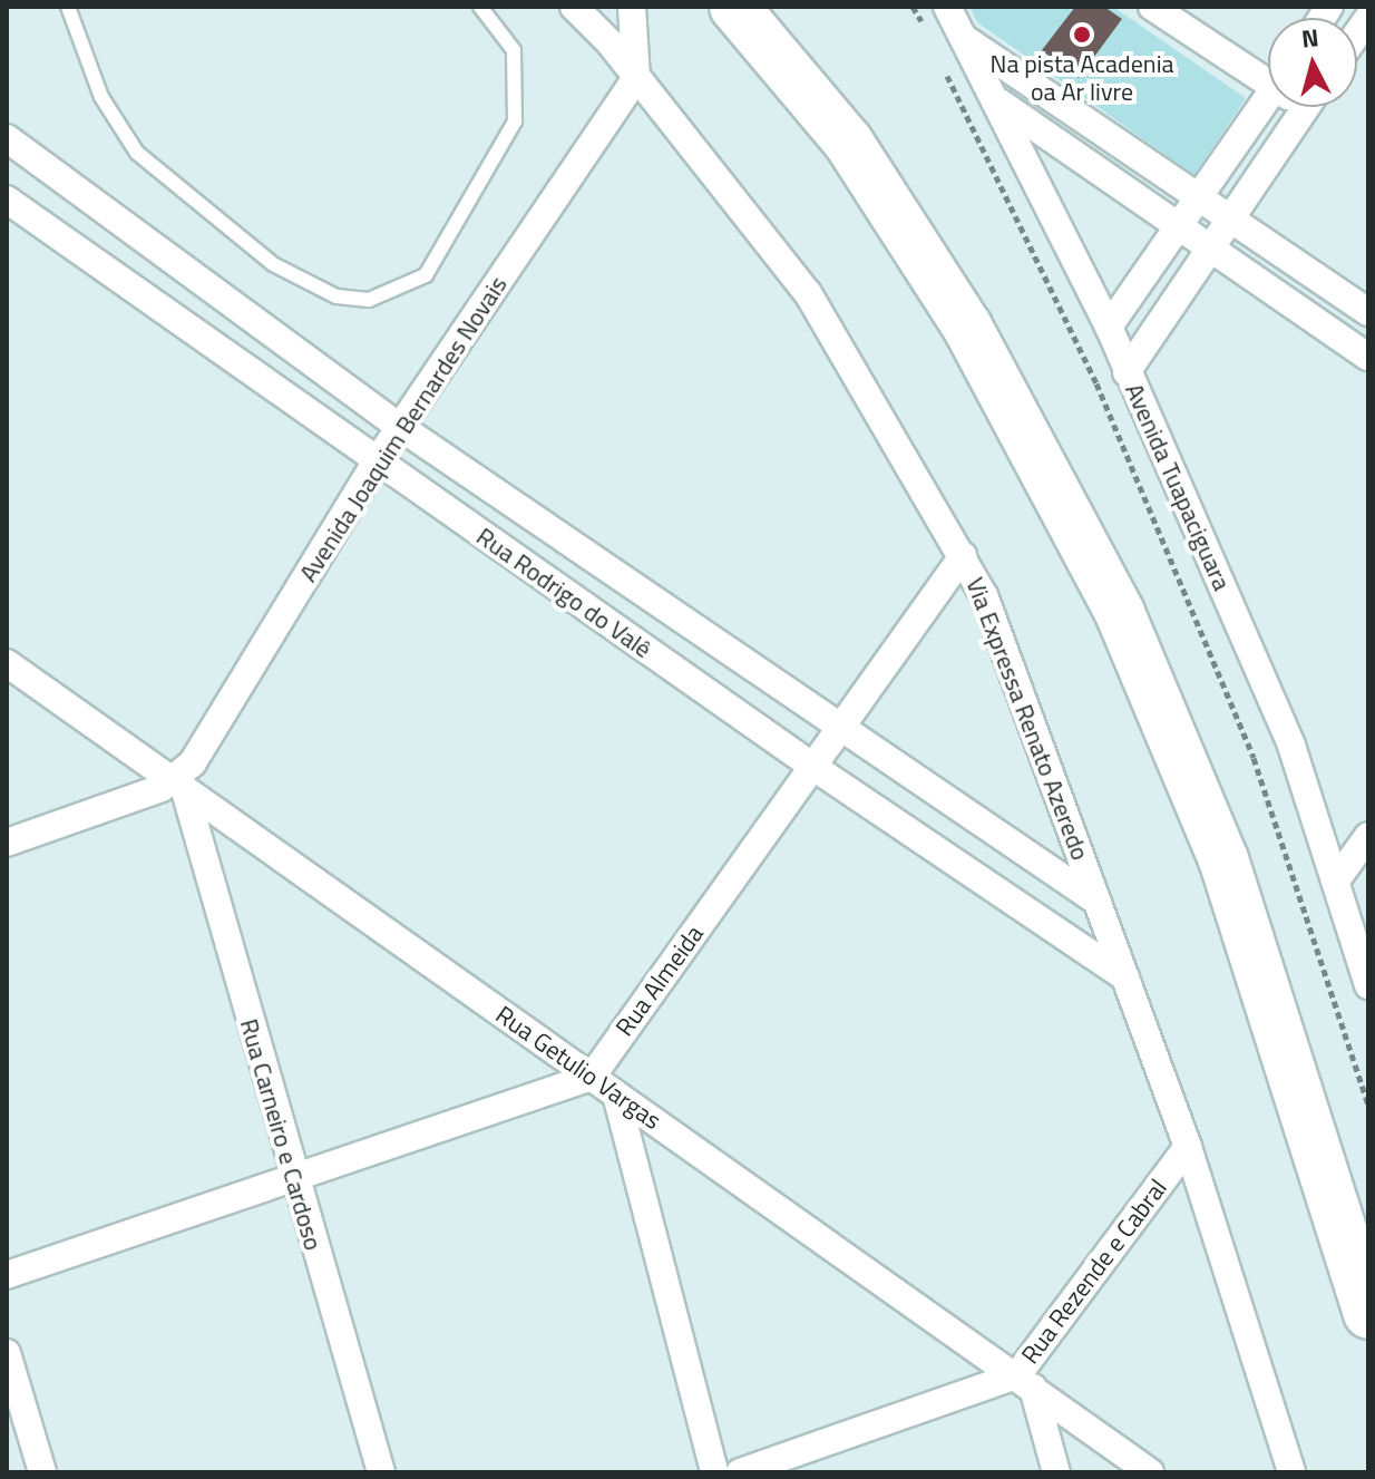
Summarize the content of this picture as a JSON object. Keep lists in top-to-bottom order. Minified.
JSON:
{"streets":{"street":["Avenida Joaquim Bernardes Novais","Avenida Tuapaciguara","Rua Rodrigo do Valê","Via Expressa Renato Azeredo","Rua Almeida","Rua Getulio Vargas","Rua Carneiro e Cardoso","Rua Rezende e Cabral"]},"crossings":[["Avenida Joaquim Bernardes Novais","Rua Rodrigo do Valê"],["Avenida Joaquim Bernardes Novais","Via Expressa Renato Azeredo"],["Avenida Joaquim Bernardes Novais","Rua Getulio Vargas"],["Avenida Joaquim Bernardes Novais","Rua Carneiro e Cardoso"],["Rua Rodrigo do Valê","Via Expressa Renato Azeredo"],["Rua Rodrigo do Valê","Rua Almeida"],["Via Expressa Renato Azeredo","Rua Almeida"],["Via Expressa Renato Azeredo","Rua Rezende e Cabral"],["Rua Almeida","Rua Getulio Vargas"],["Rua Getulio Vargas","Rua Carneiro e Cardoso"],["Rua Getulio Vargas","Rua Rezende e Cabral"]],"places":["Na pista Acadenia oa Ar livre"],"north":"top"}
